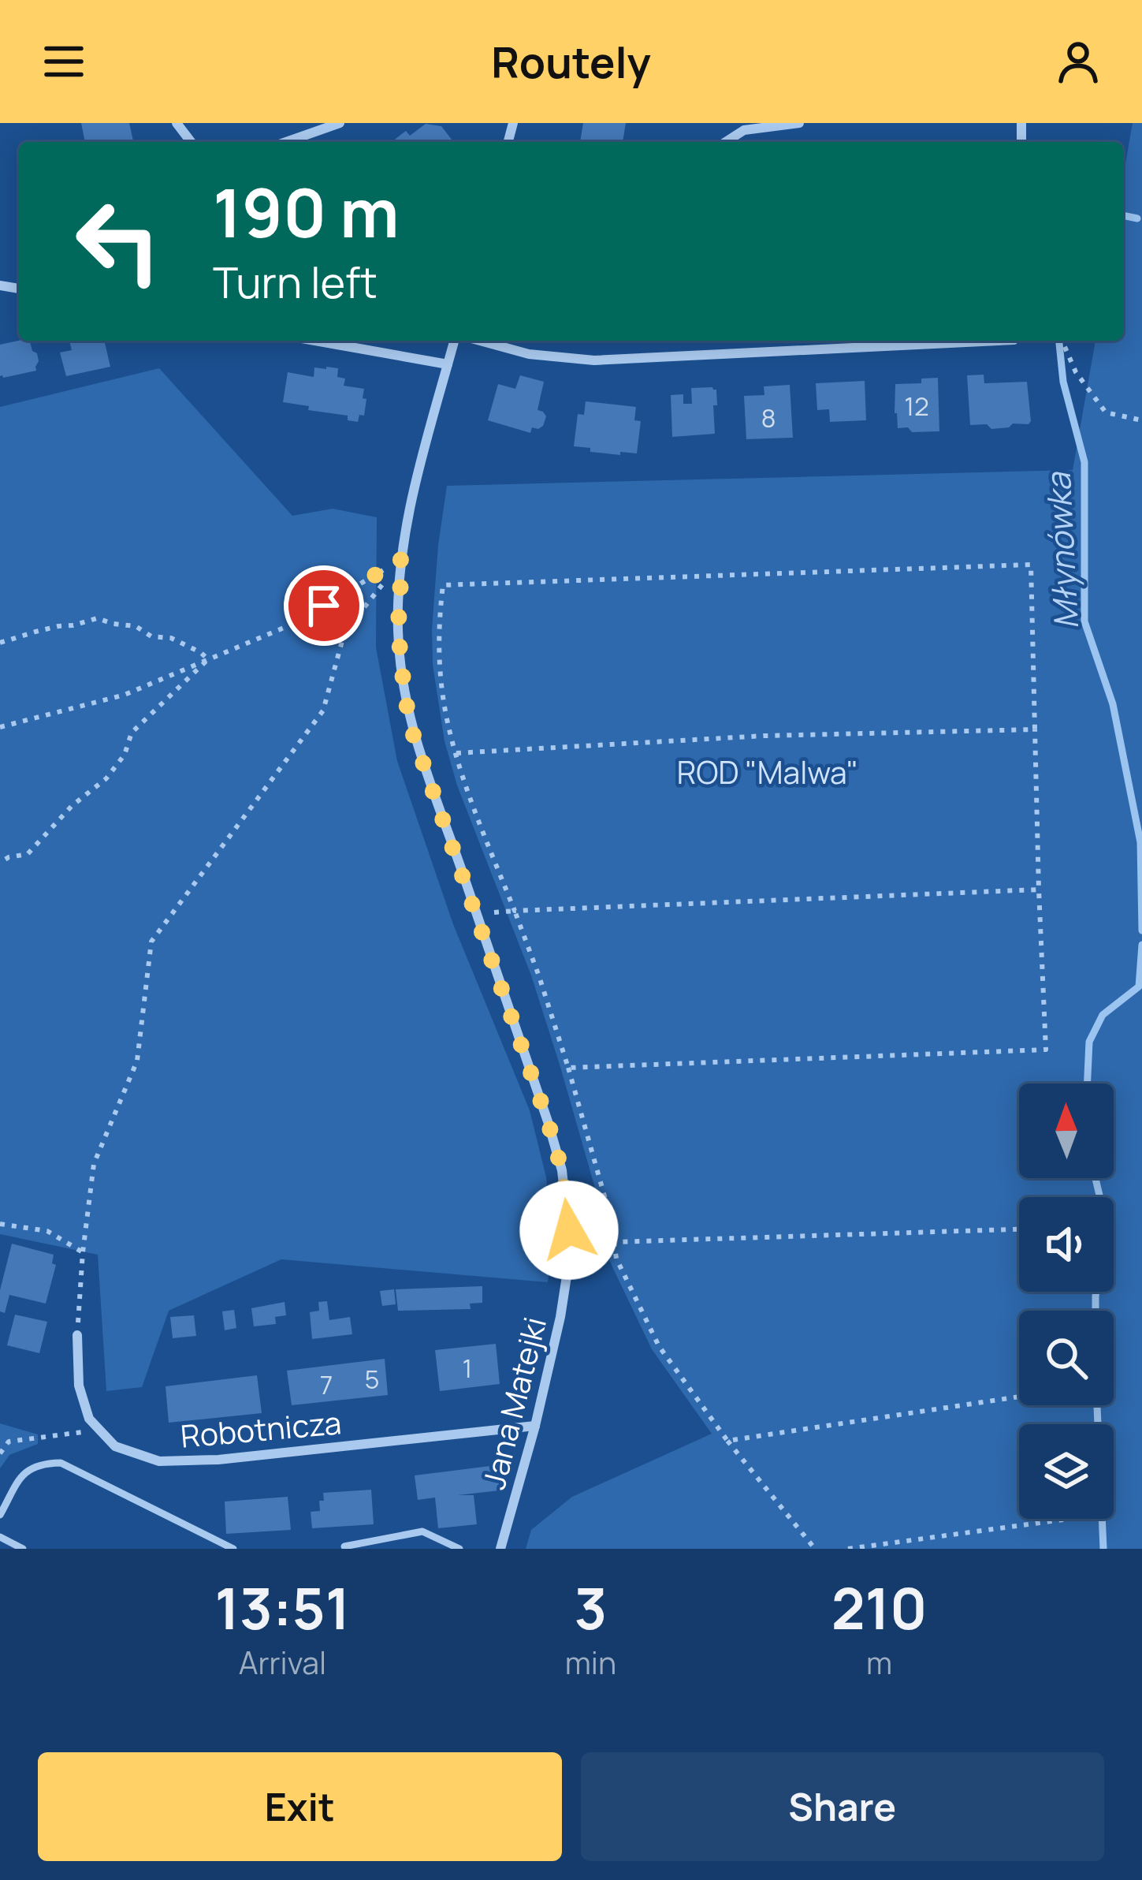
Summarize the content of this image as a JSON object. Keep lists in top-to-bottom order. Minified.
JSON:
{"streets":{"street":["Jana Matejki","Robotnicza"]},"crossings":[["Jana Matejki","Robotnicza"]],"water":["Młynówka"],"parks":["ROD \"Malwa\""],"house_numbers":["12","8","1","5","7"],"north":"top","page":{"header":"Routely","turn":["190 m","Turn left"],"eta":["13:51","Arrival","3","min","210","m"],"buttons":["Exit","Share"]}}
